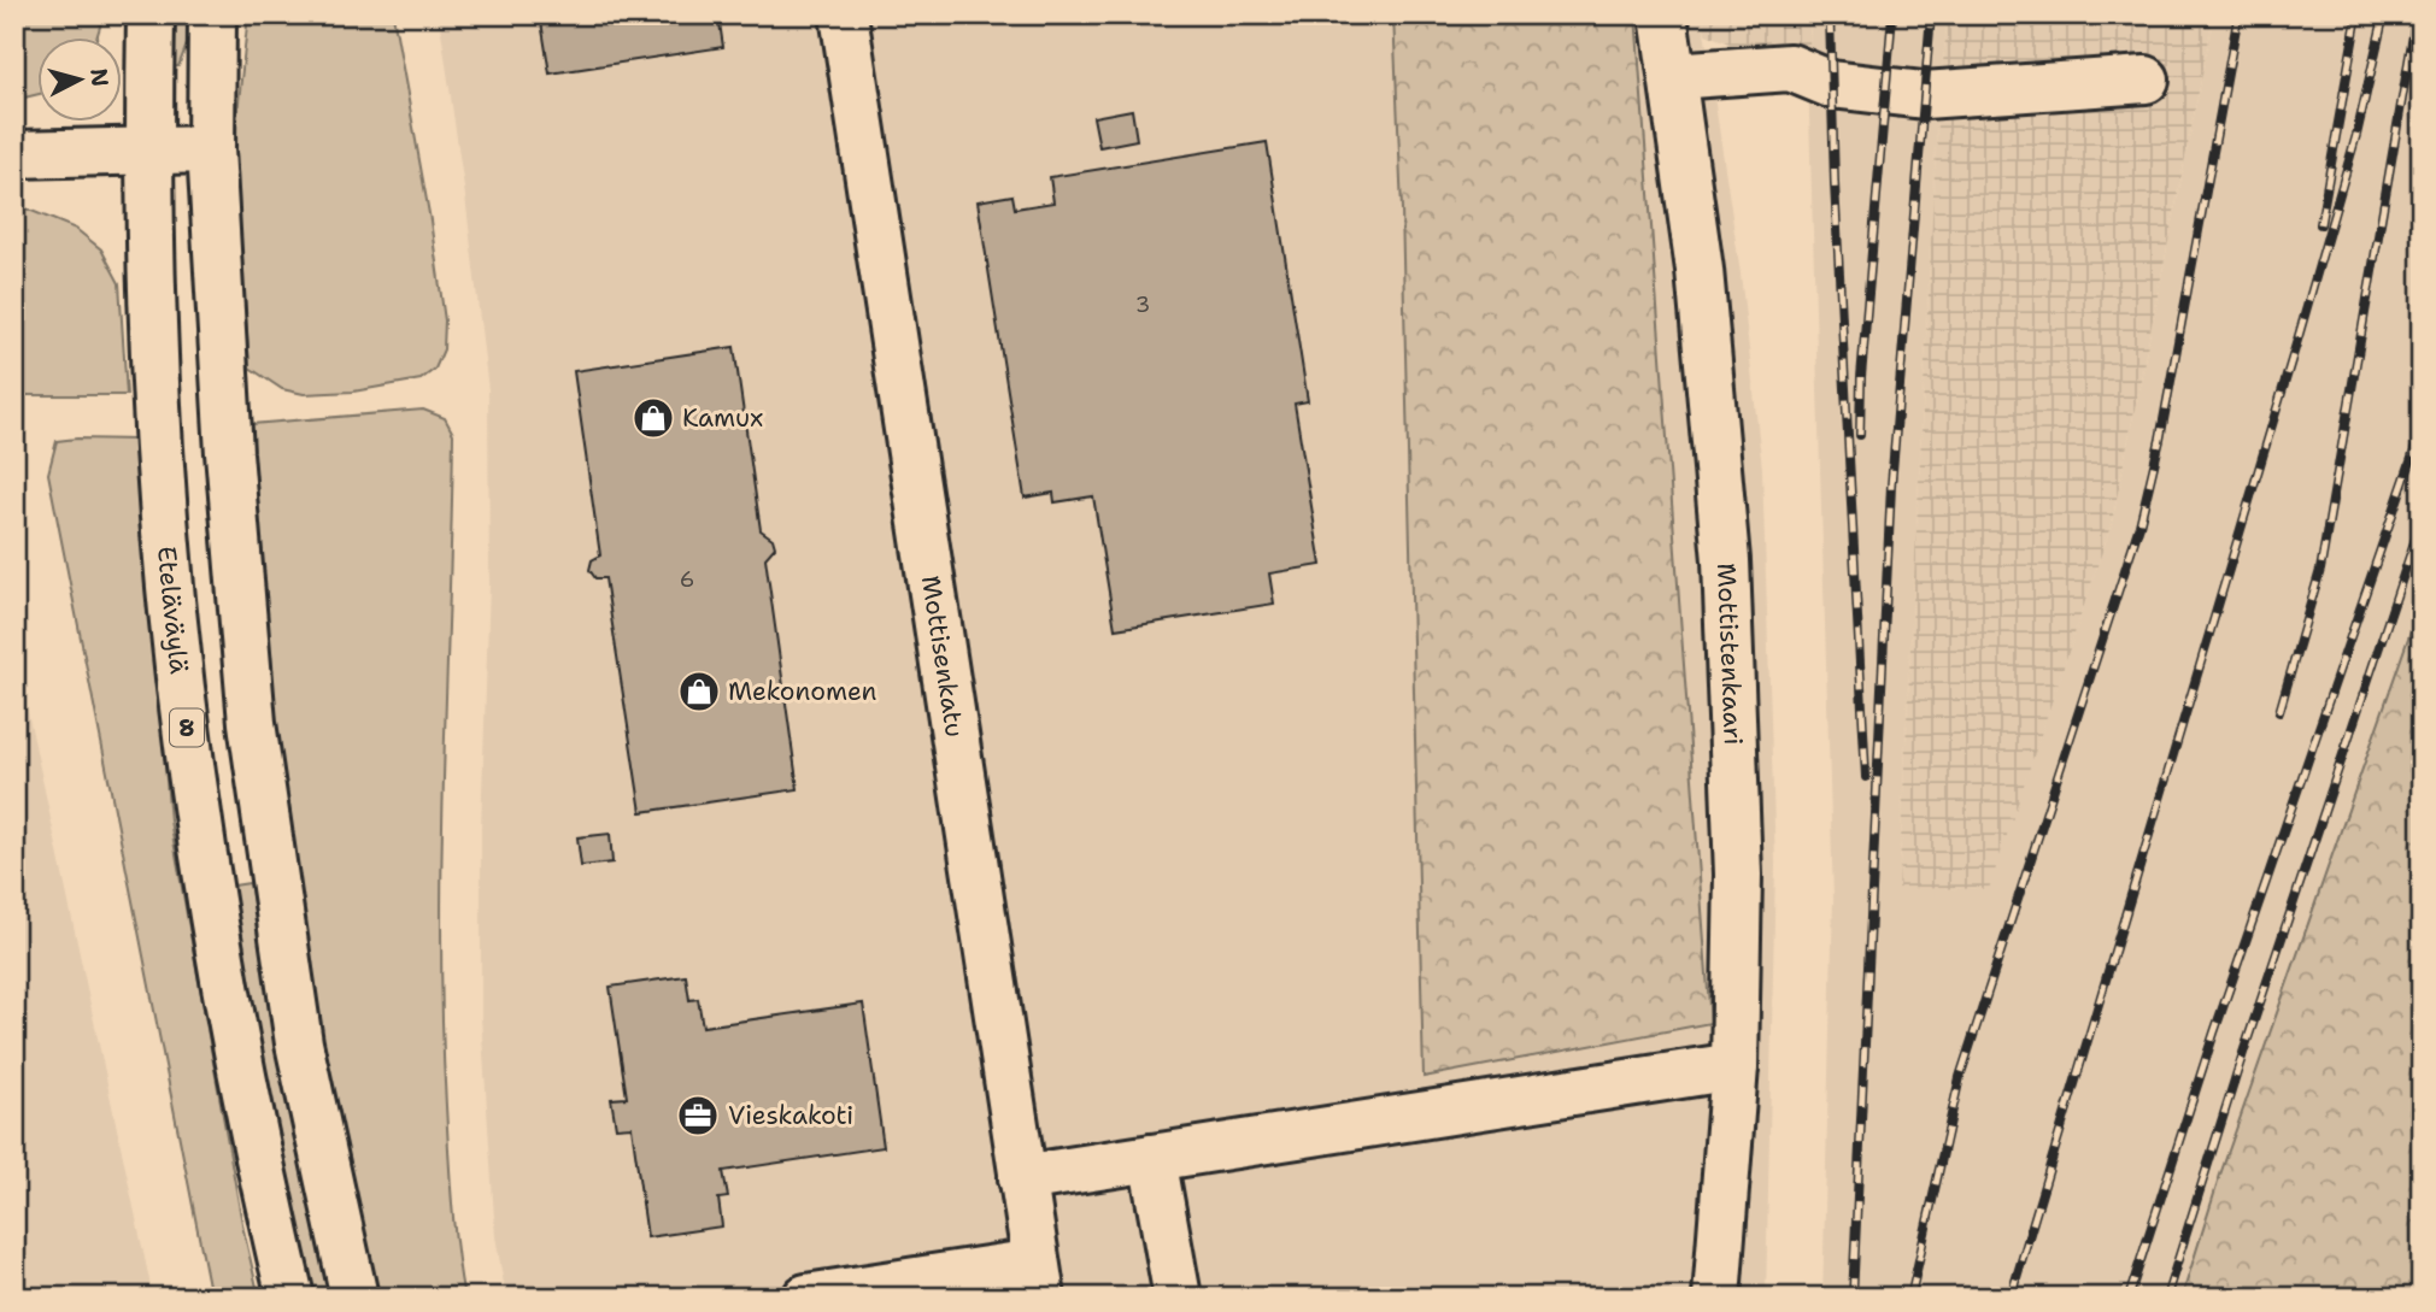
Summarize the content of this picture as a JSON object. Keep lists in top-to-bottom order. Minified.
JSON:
{"streets":{"main road":["Eteläväylä","Mottistenkaari","Mottisenkatu","8"]},"places":{"shop":["Kamux","Mekonomen"],"office":["Vieskakoti"]},"house_numbers":["3","6"],"north":"right"}
